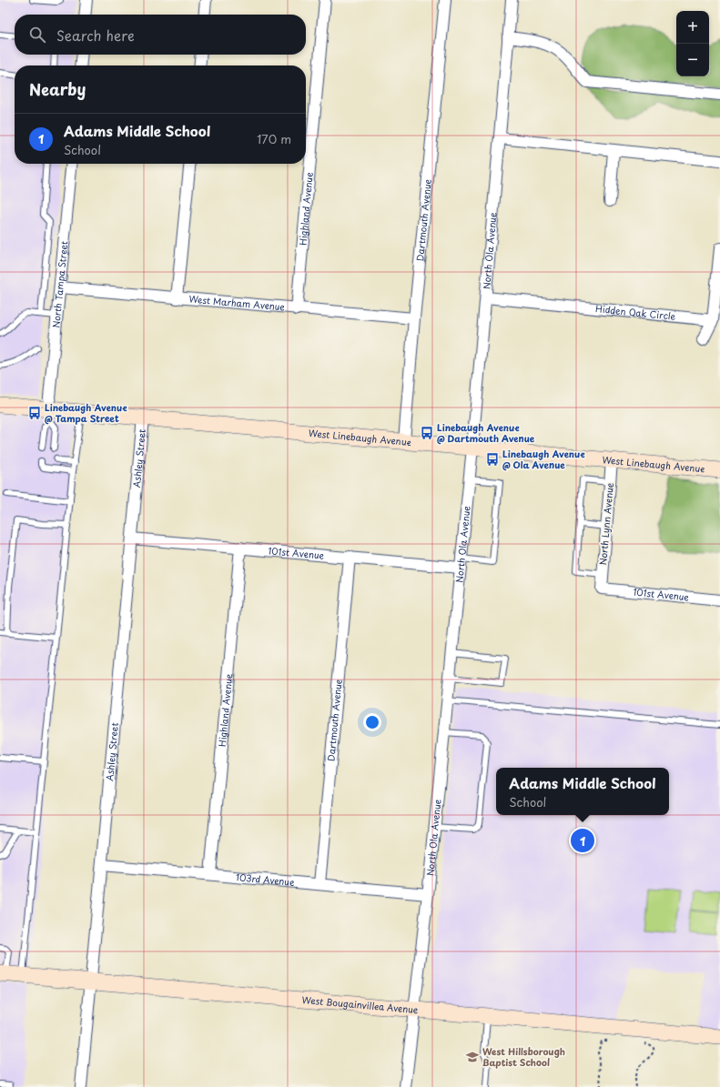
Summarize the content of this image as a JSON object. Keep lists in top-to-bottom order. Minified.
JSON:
{"streets":{"street":["Highland Avenue","Dartmouth Avenue","North Ola Avenue","North Tampa Street","West Marham Avenue","Hidden Oak Circle","West Linebaugh Avenue","Ashley Street","North Lynn Avenue","101st Avenue","103rd Avenue","West Bougainvillea Avenue"]},"crossings":[["Highland Avenue","West Marham Avenue"],["Highland Avenue","101st Avenue"],["Highland Avenue","103rd Avenue"],["Dartmouth Avenue","West Marham Avenue"],["Dartmouth Avenue","West Linebaugh Avenue"],["Dartmouth Avenue","101st Avenue"],["Dartmouth Avenue","103rd Avenue"],["North Ola Avenue","Hidden Oak Circle"],["North Ola Avenue","West Linebaugh Avenue"],["North Ola Avenue","101st Avenue"],["North Ola Avenue","103rd Avenue"],["North Ola Avenue","West Bougainvillea Avenue"],["North Tampa Street","West Marham Avenue"],["North Tampa Street","West Linebaugh Avenue"],["West Linebaugh Avenue","Ashley Street"],["West Linebaugh Avenue","North Lynn Avenue"],["Ashley Street","101st Avenue"],["Ashley Street","103rd Avenue"],["Ashley Street","West Bougainvillea Avenue"],["North Lynn Avenue","101st Avenue"]],"places":{"bus stop":["Linebaugh Avenue @ Tampa Street","Linebaugh Avenue @ Dartmouth Avenue","Linebaugh Avenue @ Ola Avenue"],"school or university":["West Hillsborough Baptist School"]},"page":{"map_buttons":["+","−"],"search":"Search here","heading":"Nearby","list":[{"mark":"1","name":"Adams Middle School","note":"School","value":"170 m"}],"popup":["Adams Middle School","School"],"pins":"1"}}
